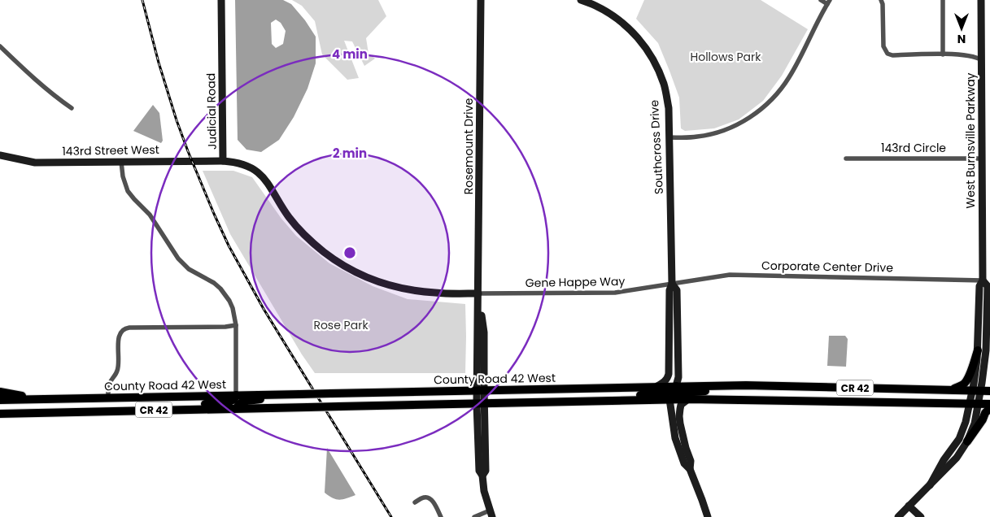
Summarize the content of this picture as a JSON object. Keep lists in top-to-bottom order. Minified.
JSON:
{"streets":{"highway":["County Road 42 West","CR 42"],"street":["Judicial Road","West Burnsville Parkway","Rosemount Drive","Southcross Drive","143rd Circle","143rd Street West","Corporate Center Drive","Gene Happe Way"]},"crossings":[["Judicial Road","Rosemount Drive"],["Judicial Road","143rd Street West"],["Judicial Road","Gene Happe Way"],["West Burnsville Parkway","143rd Circle"],["West Burnsville Parkway","Corporate Center Drive"],["West Burnsville Parkway","County Road 42 West"],["Rosemount Drive","Gene Happe Way"],["Rosemount Drive","County Road 42 West"],["Southcross Drive","Corporate Center Drive"],["Southcross Drive","Gene Happe Way"],["Southcross Drive","County Road 42 West"],["Corporate Center Drive","Gene Happe Way"]],"parks":["Hollows Park","Rose Park"],"north":"bottom","rings":["4 min","2 min"]}
